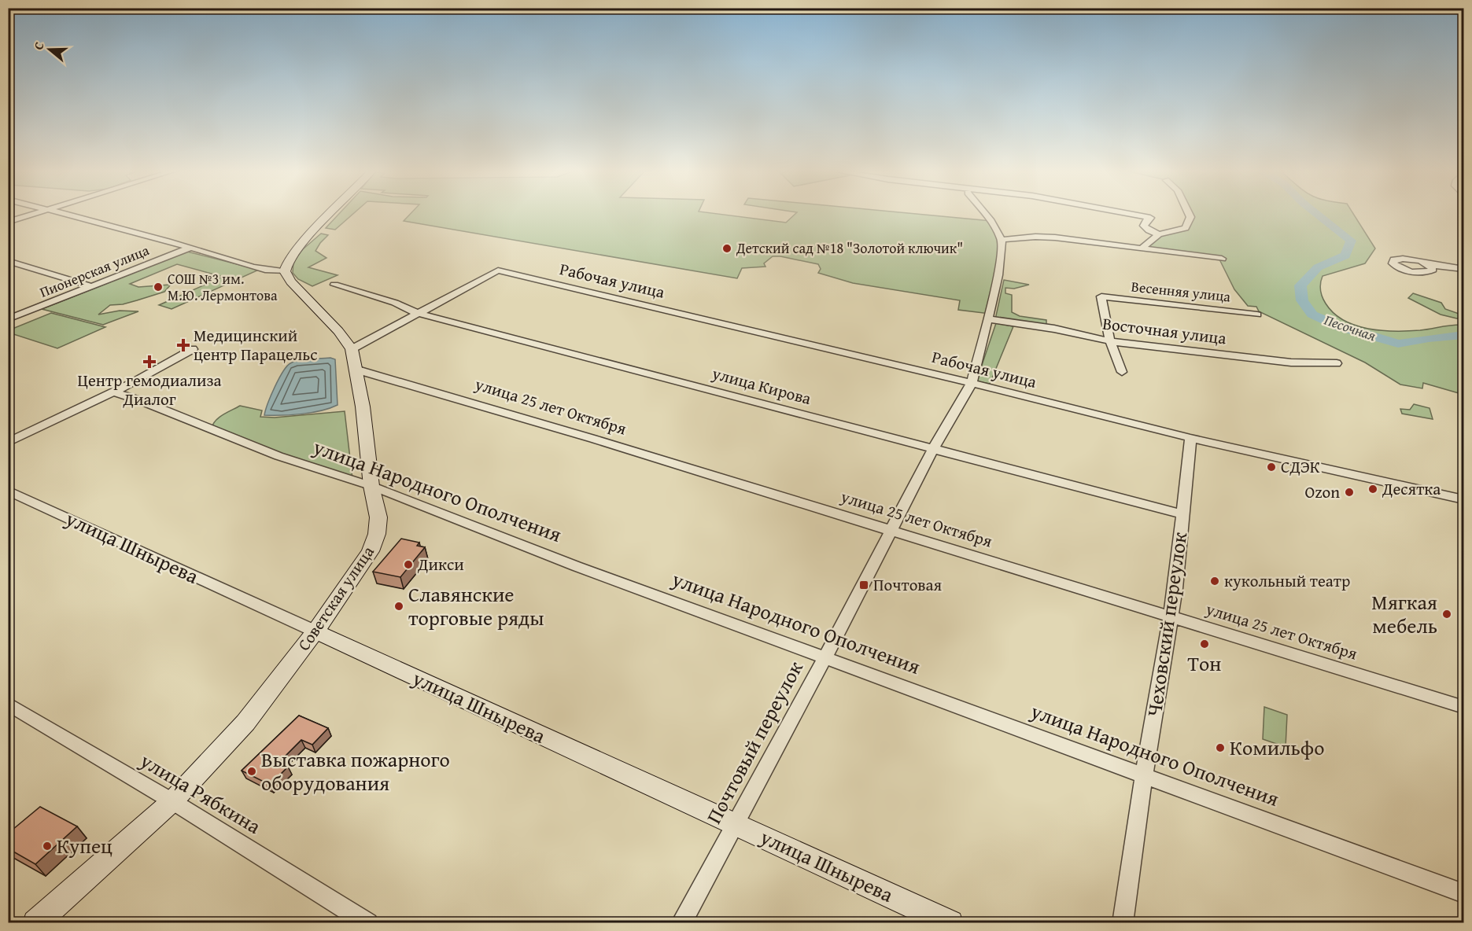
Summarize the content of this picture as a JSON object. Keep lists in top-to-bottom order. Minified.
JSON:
{"streets":{"main road":["улица Шнырева","Советская улица"],"street":["Пионерская улица","Рабочая улица","Весенняя улица","Восточная улица","улица Кирова","улица 25 лет Октября","улица Народного Ополчения","Чеховский переулок","Почтовый переулок","улица Рябкина"]},"crossings":[["Рабочая улица","улица Кирова"],["Рабочая улица","Чеховский переулок"],["Рабочая улица","Почтовый переулок"],["Весенняя улица","Восточная улица"],["Восточная улица","Почтовый переулок"],["улица Кирова","Чеховский переулок"],["улица Кирова","Почтовый переулок"],["улица 25 лет Октября","Советская улица"],["улица 25 лет Октября","Чеховский переулок"],["улица 25 лет Октября","Почтовый переулок"],["улица Народного Ополчения","Советская улица"],["улица Народного Ополчения","Чеховский переулок"],["улица Народного Ополчения","Почтовый переулок"],["улица Шнырева","Советская улица"],["улица Шнырева","Почтовый переулок"],["Советская улица","улица Рябкина"]],"water":["Песочная"],"places":{"other":["Детский сад №18 \"Золотой ключик\"","СОШ №3 им. М.Ю. Лермонтова","СДЭК","Десятка","Ozon","Дикси","кукольный театр","Славянские торговые ряды","Мягкая мебель","Тон","Комильфо","Выставка пожарного оборудования","Купец"],"health":["Медицинский центр Парацельс","Центр гемодиализа Диалог"],"transit":["Почтовая"]},"north":"left"}
